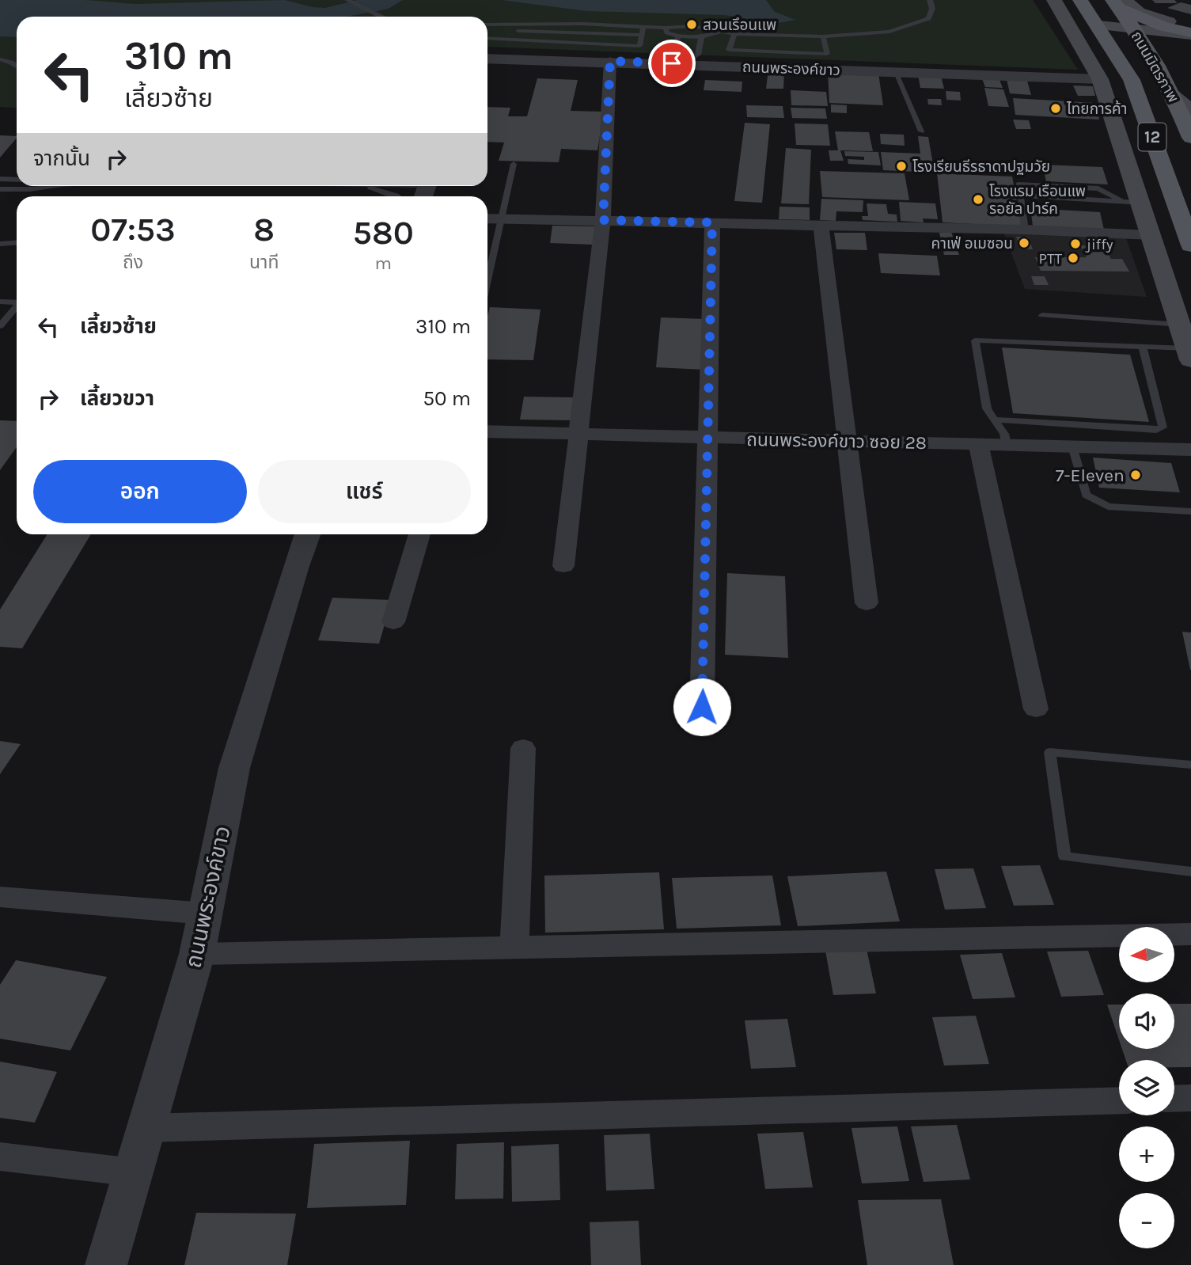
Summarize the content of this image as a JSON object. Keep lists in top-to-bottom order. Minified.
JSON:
{"streets":{"main road":["ถนนมิตรภาพ","12"],"street":["ถนนพระองค์ขาว","ถนนพระองค์ขาว ซอย 28"]},"places":["สวนเรึอนเเพ","ไทยการค้า","โรงเรียนธีรธาดาปฐมวัย","โรงแรม เรือนแพ รอยัล ปาร์ค","คาเฟ่ อเมซอน","jiffy","PTT","7-Eleven"],"north":"left","page":{"turn":["310 m","เลี้ยวซ้าย"],"then":"จากนั้น","eta":["07:53","ถึง","8","นาที","580","m"],"list":[{"name":"เลี้ยวซ้าย","value":"310 m"},{"name":"เลี้ยวขวา","value":"50 m"}],"buttons":["ออก","แชร์"],"map_buttons":["+","−"]}}
